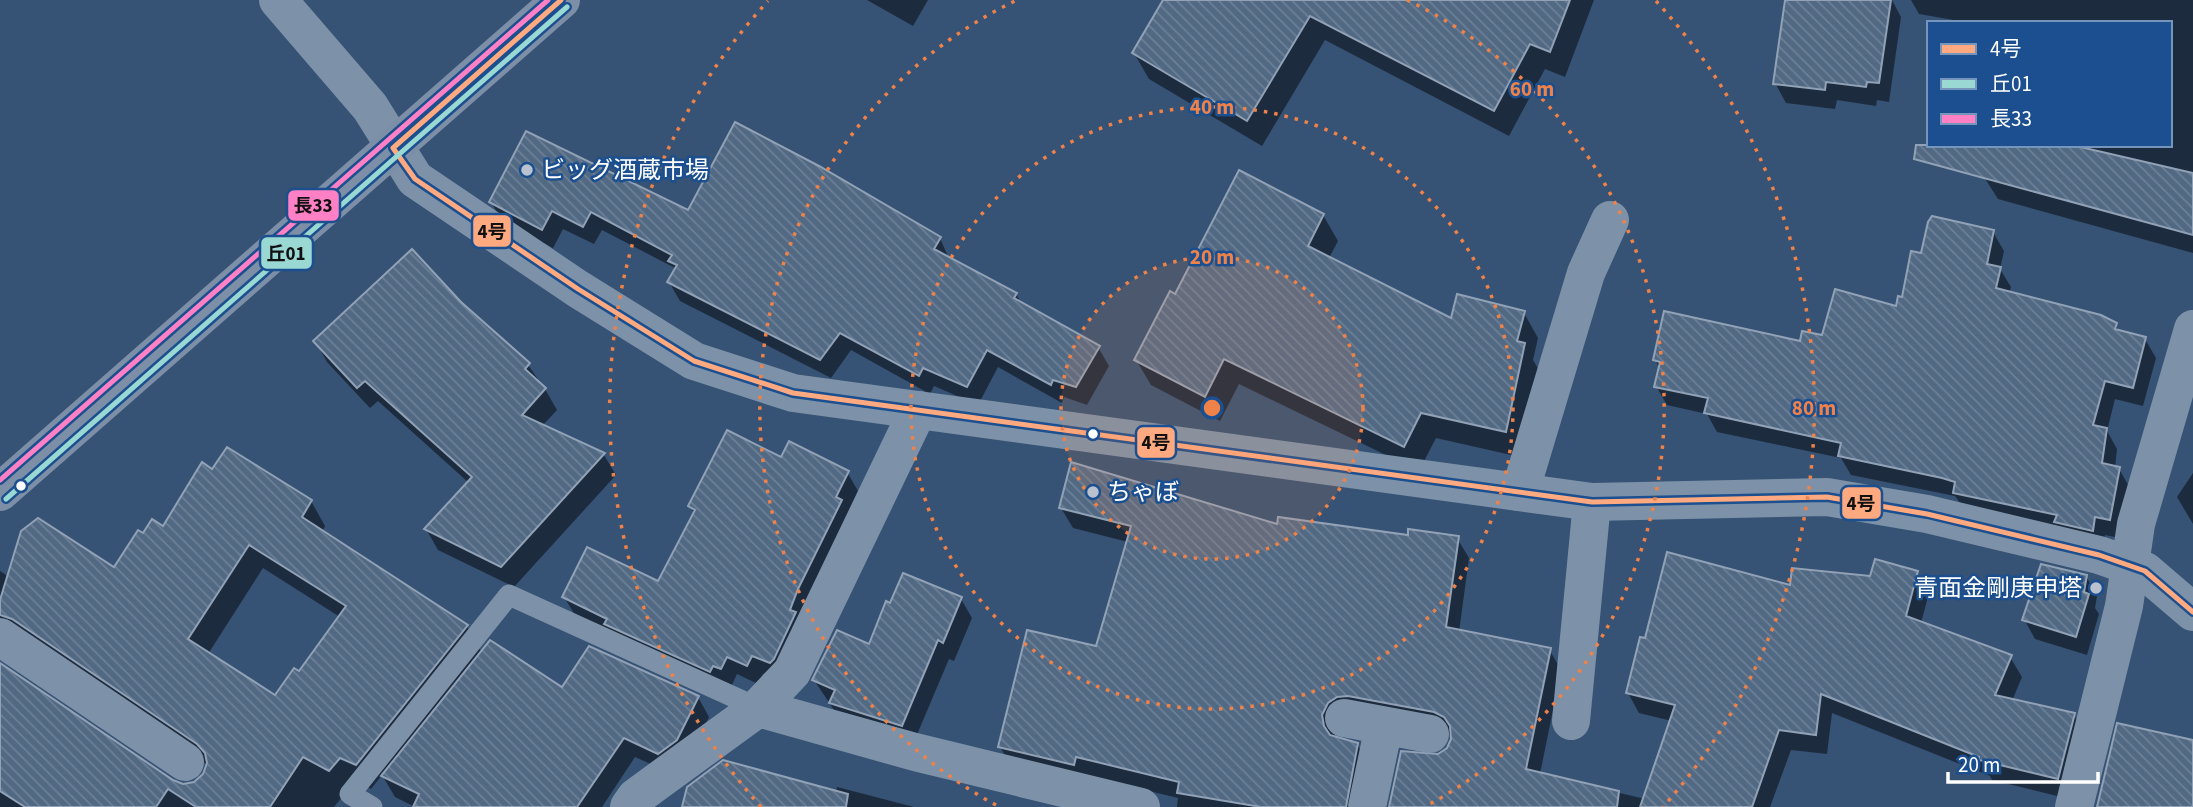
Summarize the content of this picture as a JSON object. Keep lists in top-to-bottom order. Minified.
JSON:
{"places":["ビッグ酒蔵市場","ちゃぼ","青面金剛庚申塔"],"lines":["transit line 4号","transit line 長33","transit line 丘01"],"legend":["4号","丘01","長33"],"scale_bar":"20 m","rings":["60 m","40 m","20 m","80 m"]}
